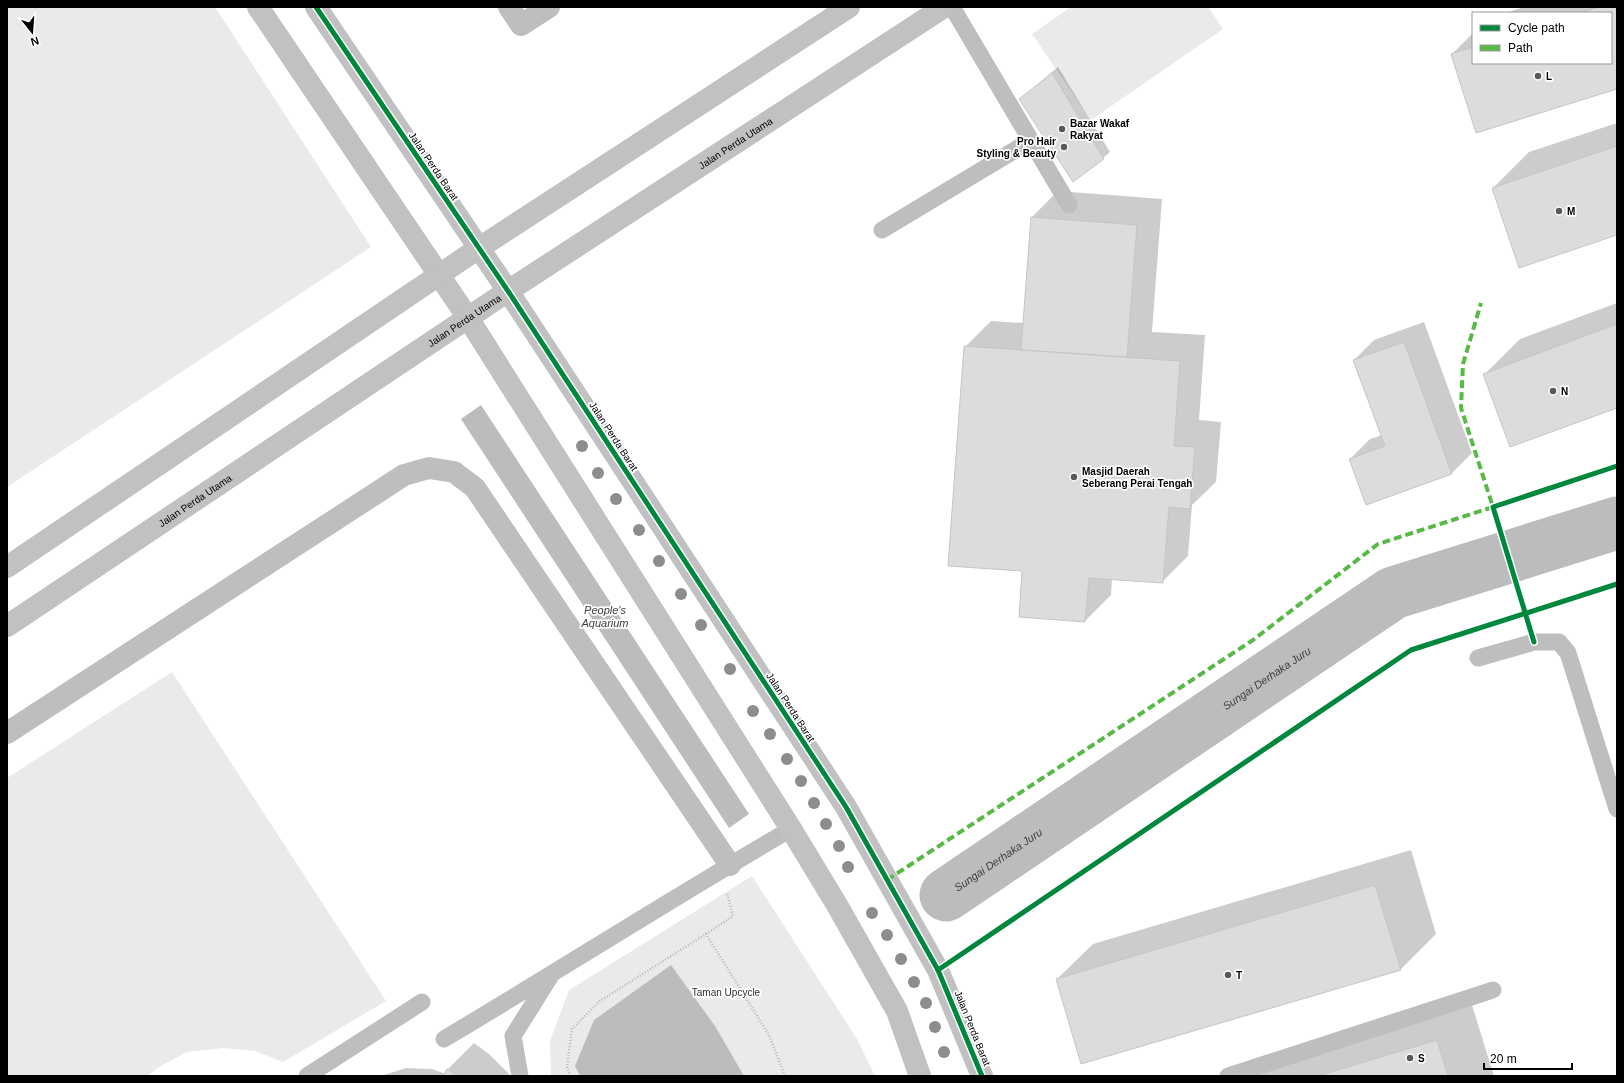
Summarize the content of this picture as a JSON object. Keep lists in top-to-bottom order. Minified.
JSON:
{"streets":{"street":["Jalan Perda Utama","Jalan Perda Barat"]},"crossings":[["Jalan Perda Utama","Jalan Perda Barat"]],"water":["People's Aquarium","Sungai Derhaka Juru"],"parks":["Taman Upcycle"],"places":["L","Bazar Wakaf Rakyat","Pro Hair Styling & Beauty","M","N","Masjid Daerah Seberang Perai Tengah","T","S"],"legend":["Cycle path","Path"],"scale_bar":"20 m","north":"bottom"}
